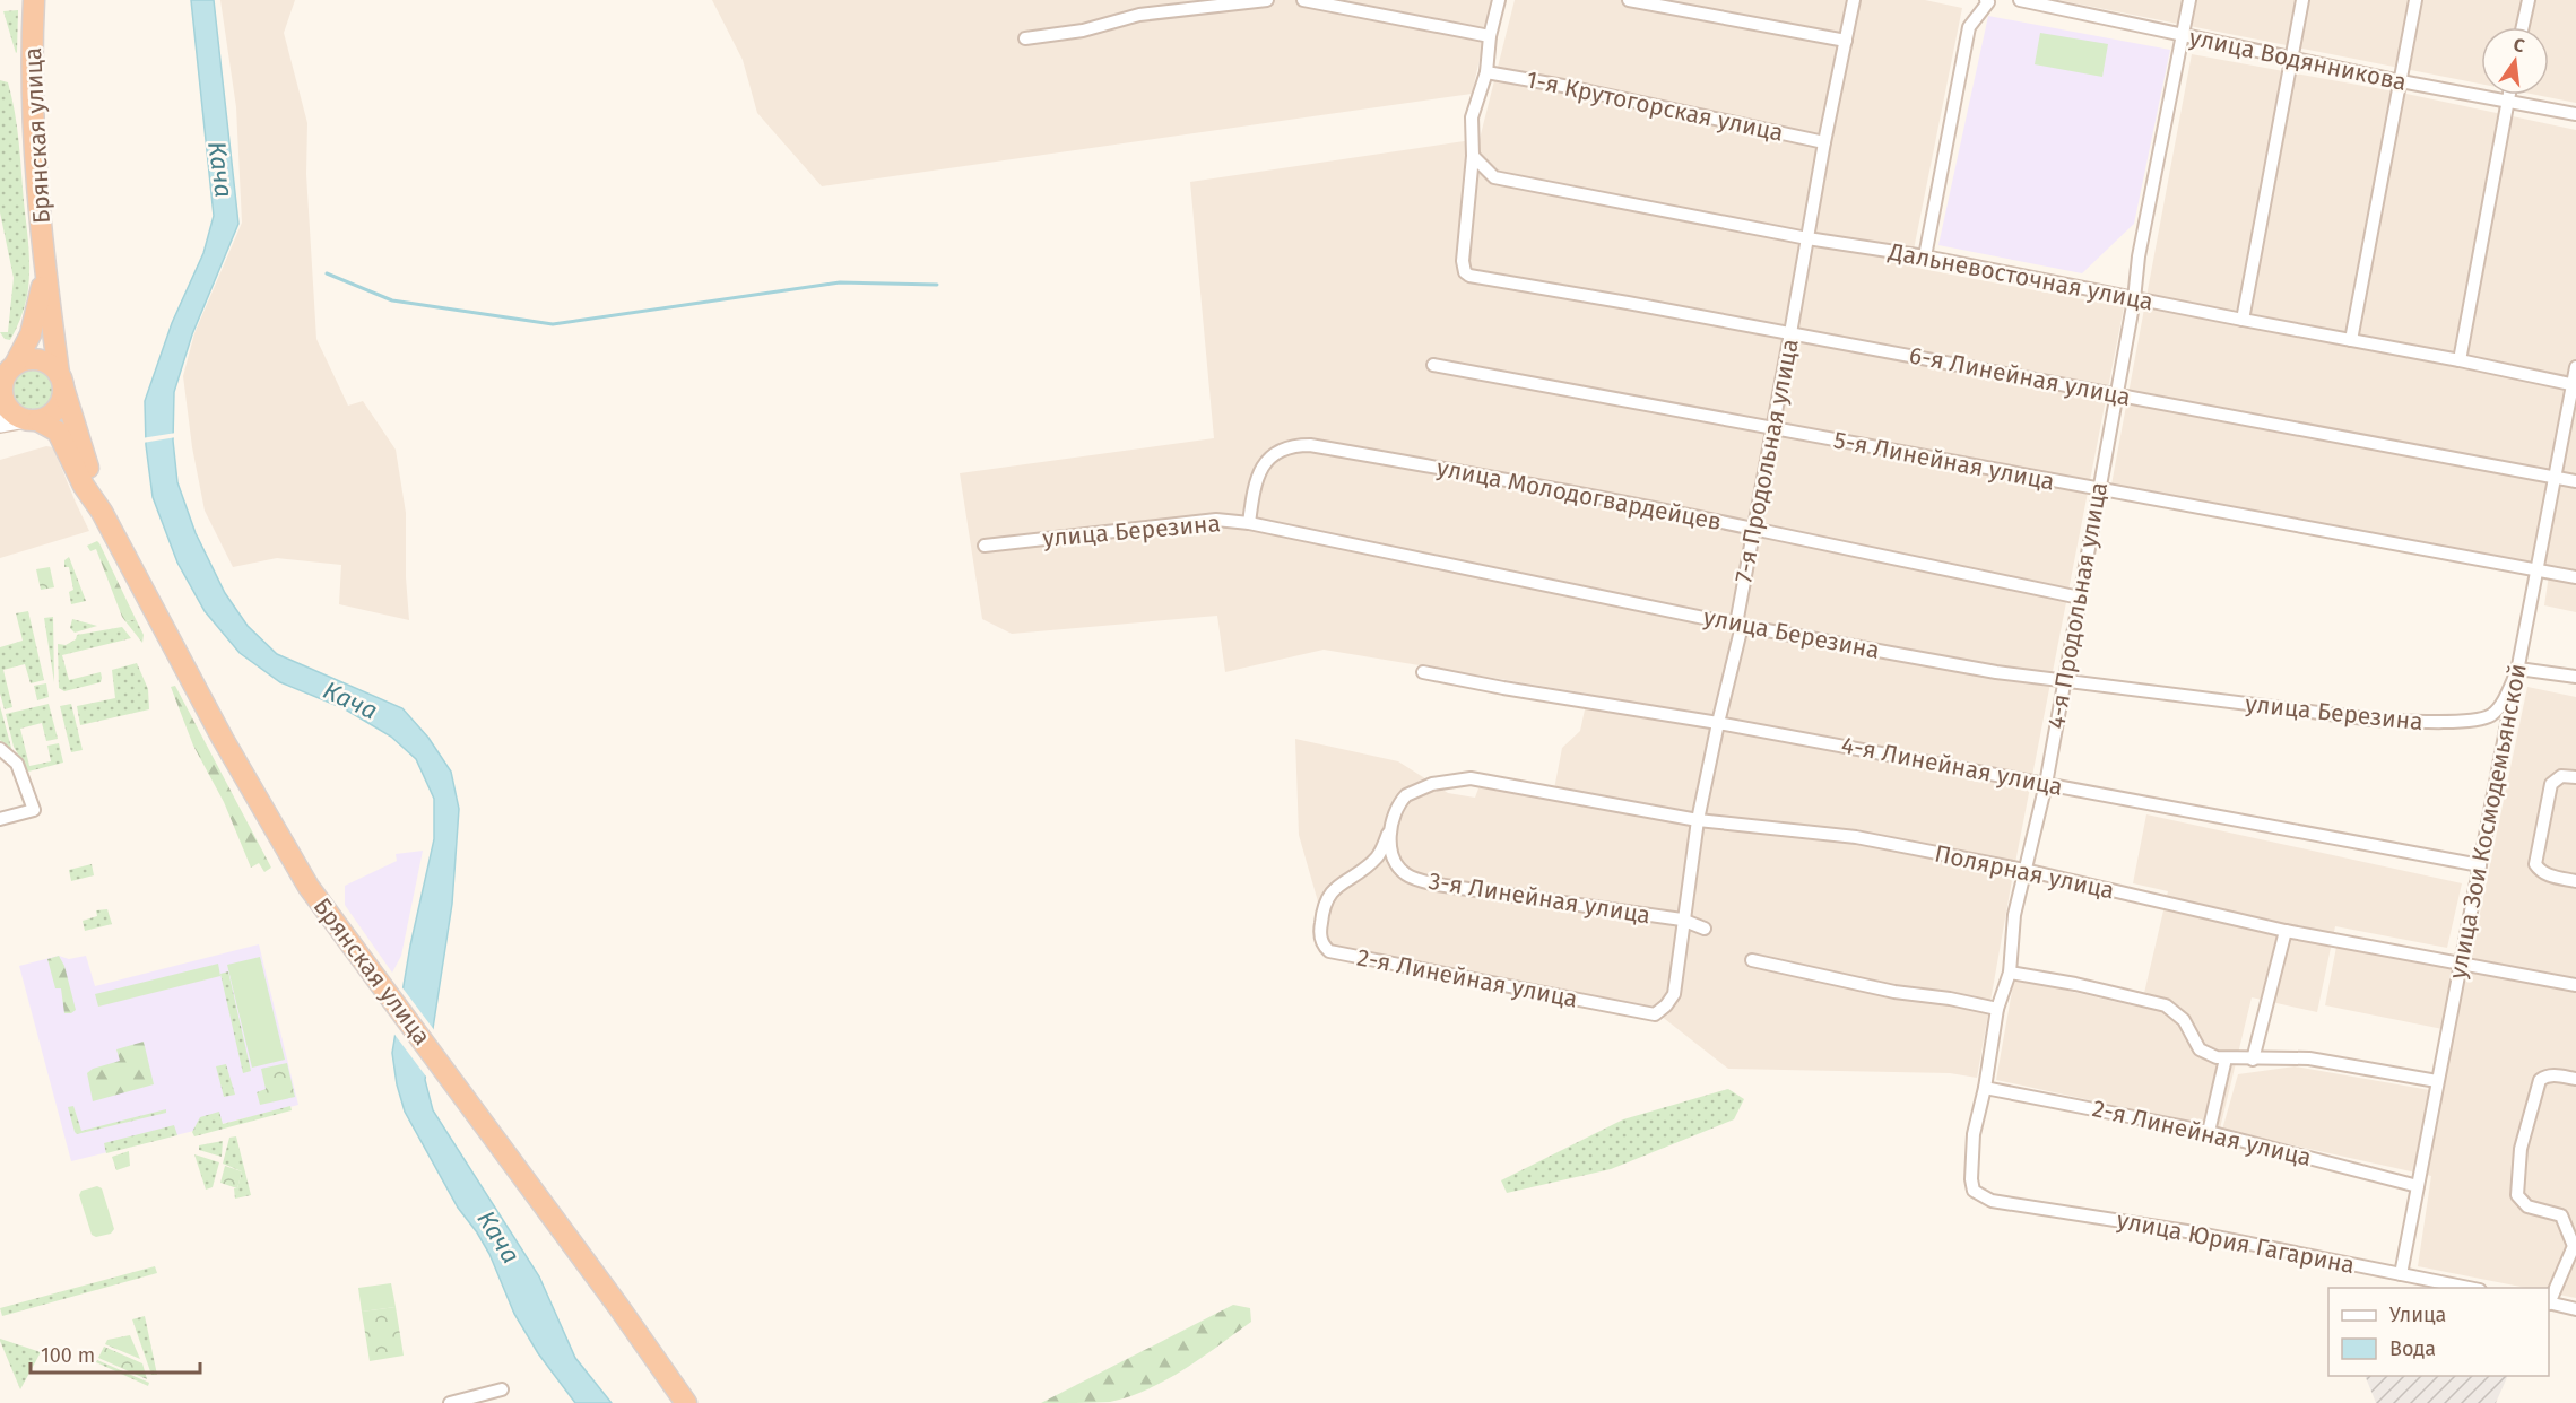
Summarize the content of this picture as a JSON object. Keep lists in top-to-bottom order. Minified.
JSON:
{"streets":{"highway":["Брянская улица"],"street":["улица Водянникова","1-я Крутогорская улица","Дальневосточная улица","6-я Линейная улица","7-я Продольная улица","5-я Линейная улица","улица Молодогвардейцев","улица Березина","4-я Продольная улица","4-я Линейная улица","улица Зои Космодемьянской","Полярная улица","3-я Линейная улица","2-я Линейная улица","улица Юрия Гагарина"]},"crossings":[["улица Водянникова","4-я Продольная улица"],["1-я Крутогорская улица","7-я Продольная улица"],["Дальневосточная улица","6-я Линейная улица"],["Дальневосточная улица","7-я Продольная улица"],["Дальневосточная улица","4-я Продольная улица"],["Дальневосточная улица","улица Зои Космодемьянской"],["6-я Линейная улица","7-я Продольная улица"],["6-я Линейная улица","4-я Продольная улица"],["6-я Линейная улица","улица Зои Космодемьянской"],["7-я Продольная улица","5-я Линейная улица"],["7-я Продольная улица","улица Молодогвардейцев"],["7-я Продольная улица","улица Березина"],["7-я Продольная улица","4-я Линейная улица"],["7-я Продольная улица","Полярная улица"],["7-я Продольная улица","3-я Линейная улица"],["7-я Продольная улица","2-я Линейная улица"],["5-я Линейная улица","4-я Продольная улица"],["5-я Линейная улица","улица Зои Космодемьянской"],["улица Молодогвардейцев","улица Березина"],["улица Молодогвардейцев","4-я Продольная улица"],["улица Березина","4-я Продольная улица"],["улица Березина","улица Зои Космодемьянской"],["4-я Продольная улица","4-я Линейная улица"],["4-я Продольная улица","Полярная улица"],["4-я Продольная улица","2-я Линейная улица"],["4-я Продольная улица","улица Юрия Гагарина"],["4-я Линейная улица","улица Зои Космодемьянской"],["улица Зои Космодемьянской","Полярная улица"],["улица Зои Космодемьянской","2-я Линейная улица"],["улица Зои Космодемьянской","улица Юрия Гагарина"],["Полярная улица","3-я Линейная улица"],["Полярная улица","2-я Линейная улица"],["3-я Линейная улица","2-я Линейная улица"]],"water":["Кача"],"legend":["Улица","Вода"],"scale_bar":"100 m","north":"top"}
